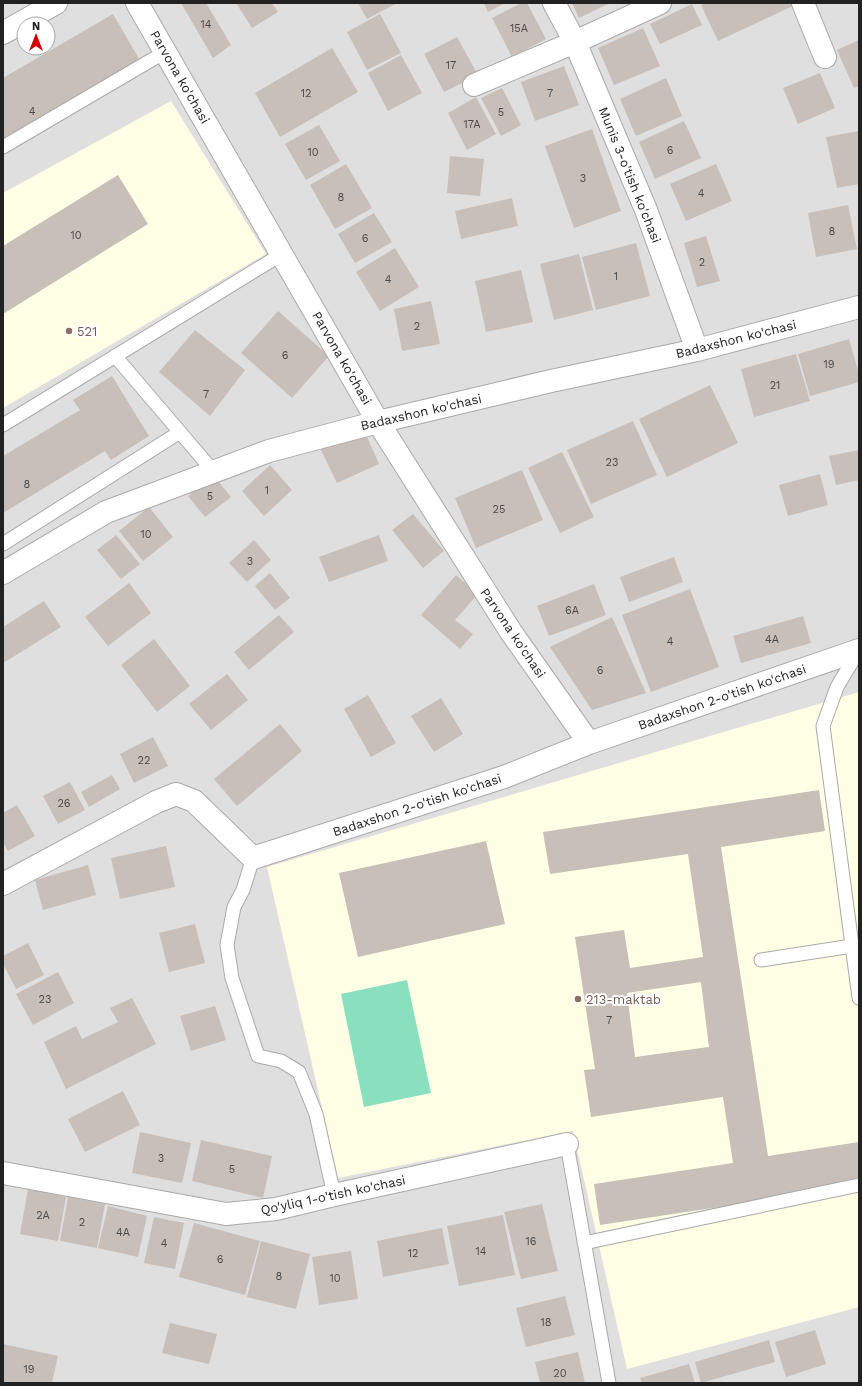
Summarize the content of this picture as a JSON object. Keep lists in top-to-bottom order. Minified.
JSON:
{"streets":{"street":["Parvona ko'chasi","Munis 3-o'tish ko'chasi","Badaxshon ko'chasi","Badaxshon 2-o'tish ko'chasi","Qo'yliq 1-o'tish ko'chasi"]},"crossings":[["Parvona ko'chasi","Badaxshon ko'chasi"],["Parvona ko'chasi","Badaxshon 2-o'tish ko'chasi"],["Munis 3-o'tish ko'chasi","Badaxshon ko'chasi"]],"places":["521","213-maktab"],"house_numbers":["14","15A","17","12","7","4","5","17A","6","10","3","4","8","8","10","6","2","1","4","2","6","19","21","7","23","8","1","5","25","10","3","6A","4A","4","6","22","26","23","7","3","5","2A","2","4A","16","4","14","12","6","8","10","18","19","20"],"north":"top"}
